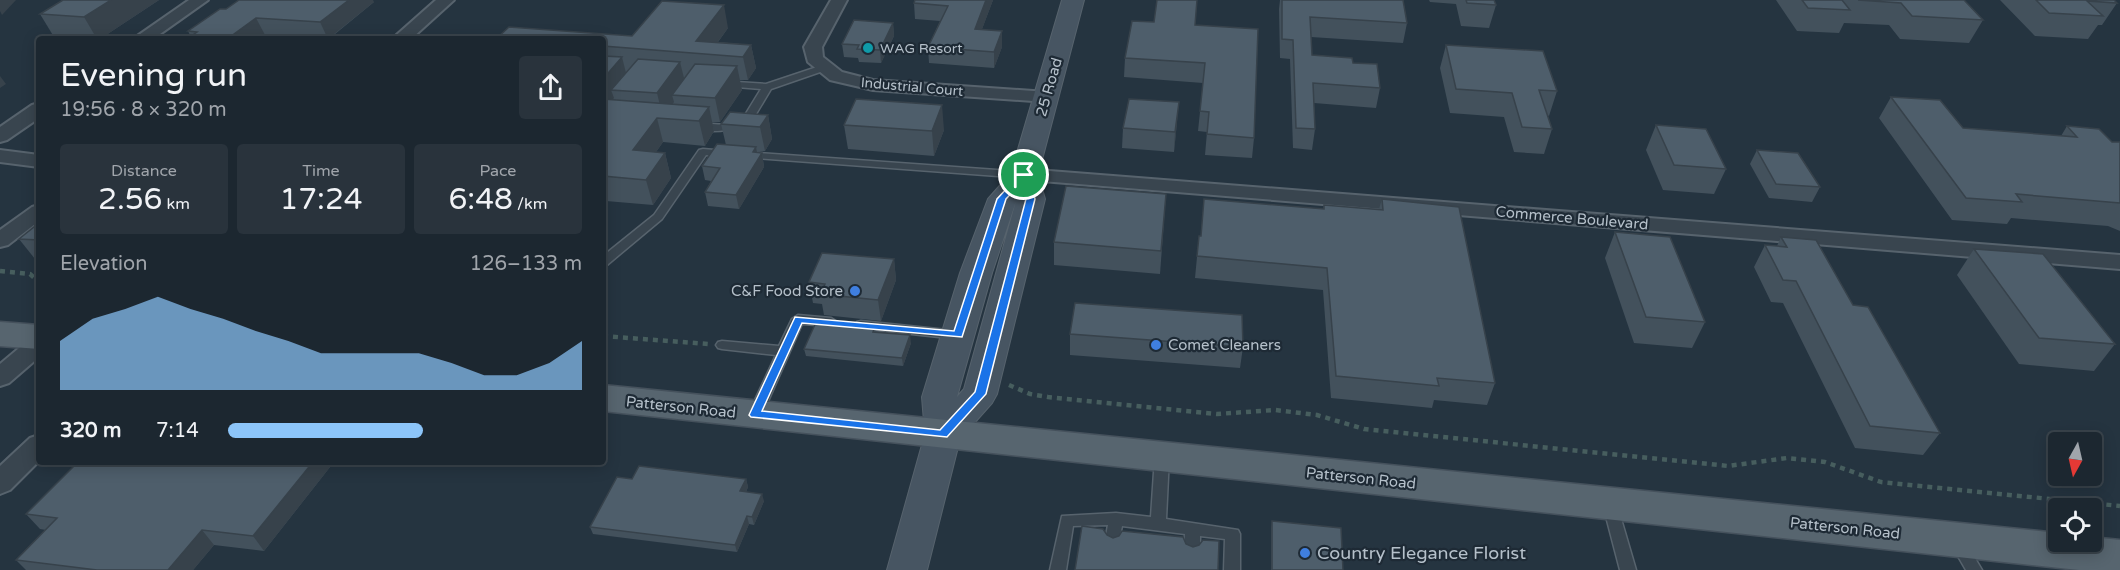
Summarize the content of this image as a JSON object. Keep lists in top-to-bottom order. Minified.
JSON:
{"streets":{"main road":["25 Road","Patterson Road"],"street":["Industrial Court","Commerce Boulevard"]},"crossings":[["Industrial Court","25 Road"],["25 Road","Commerce Boulevard"],["25 Road","Patterson Road"]],"places":["WAG Resort","C&F Food Store","Comet Cleaners","Country Elegance Florist"],"north":"bottom","page":{"heading":["Evening run","19:56 · 8 × 320 m"],"stats":[["Distance","2.56 km"],["Time","17:24"],["Pace","6:48 /km"]],"chart":["Elevation","126–133 m"],"list":[{"name":"320 m","note":"7:14"}]}}
